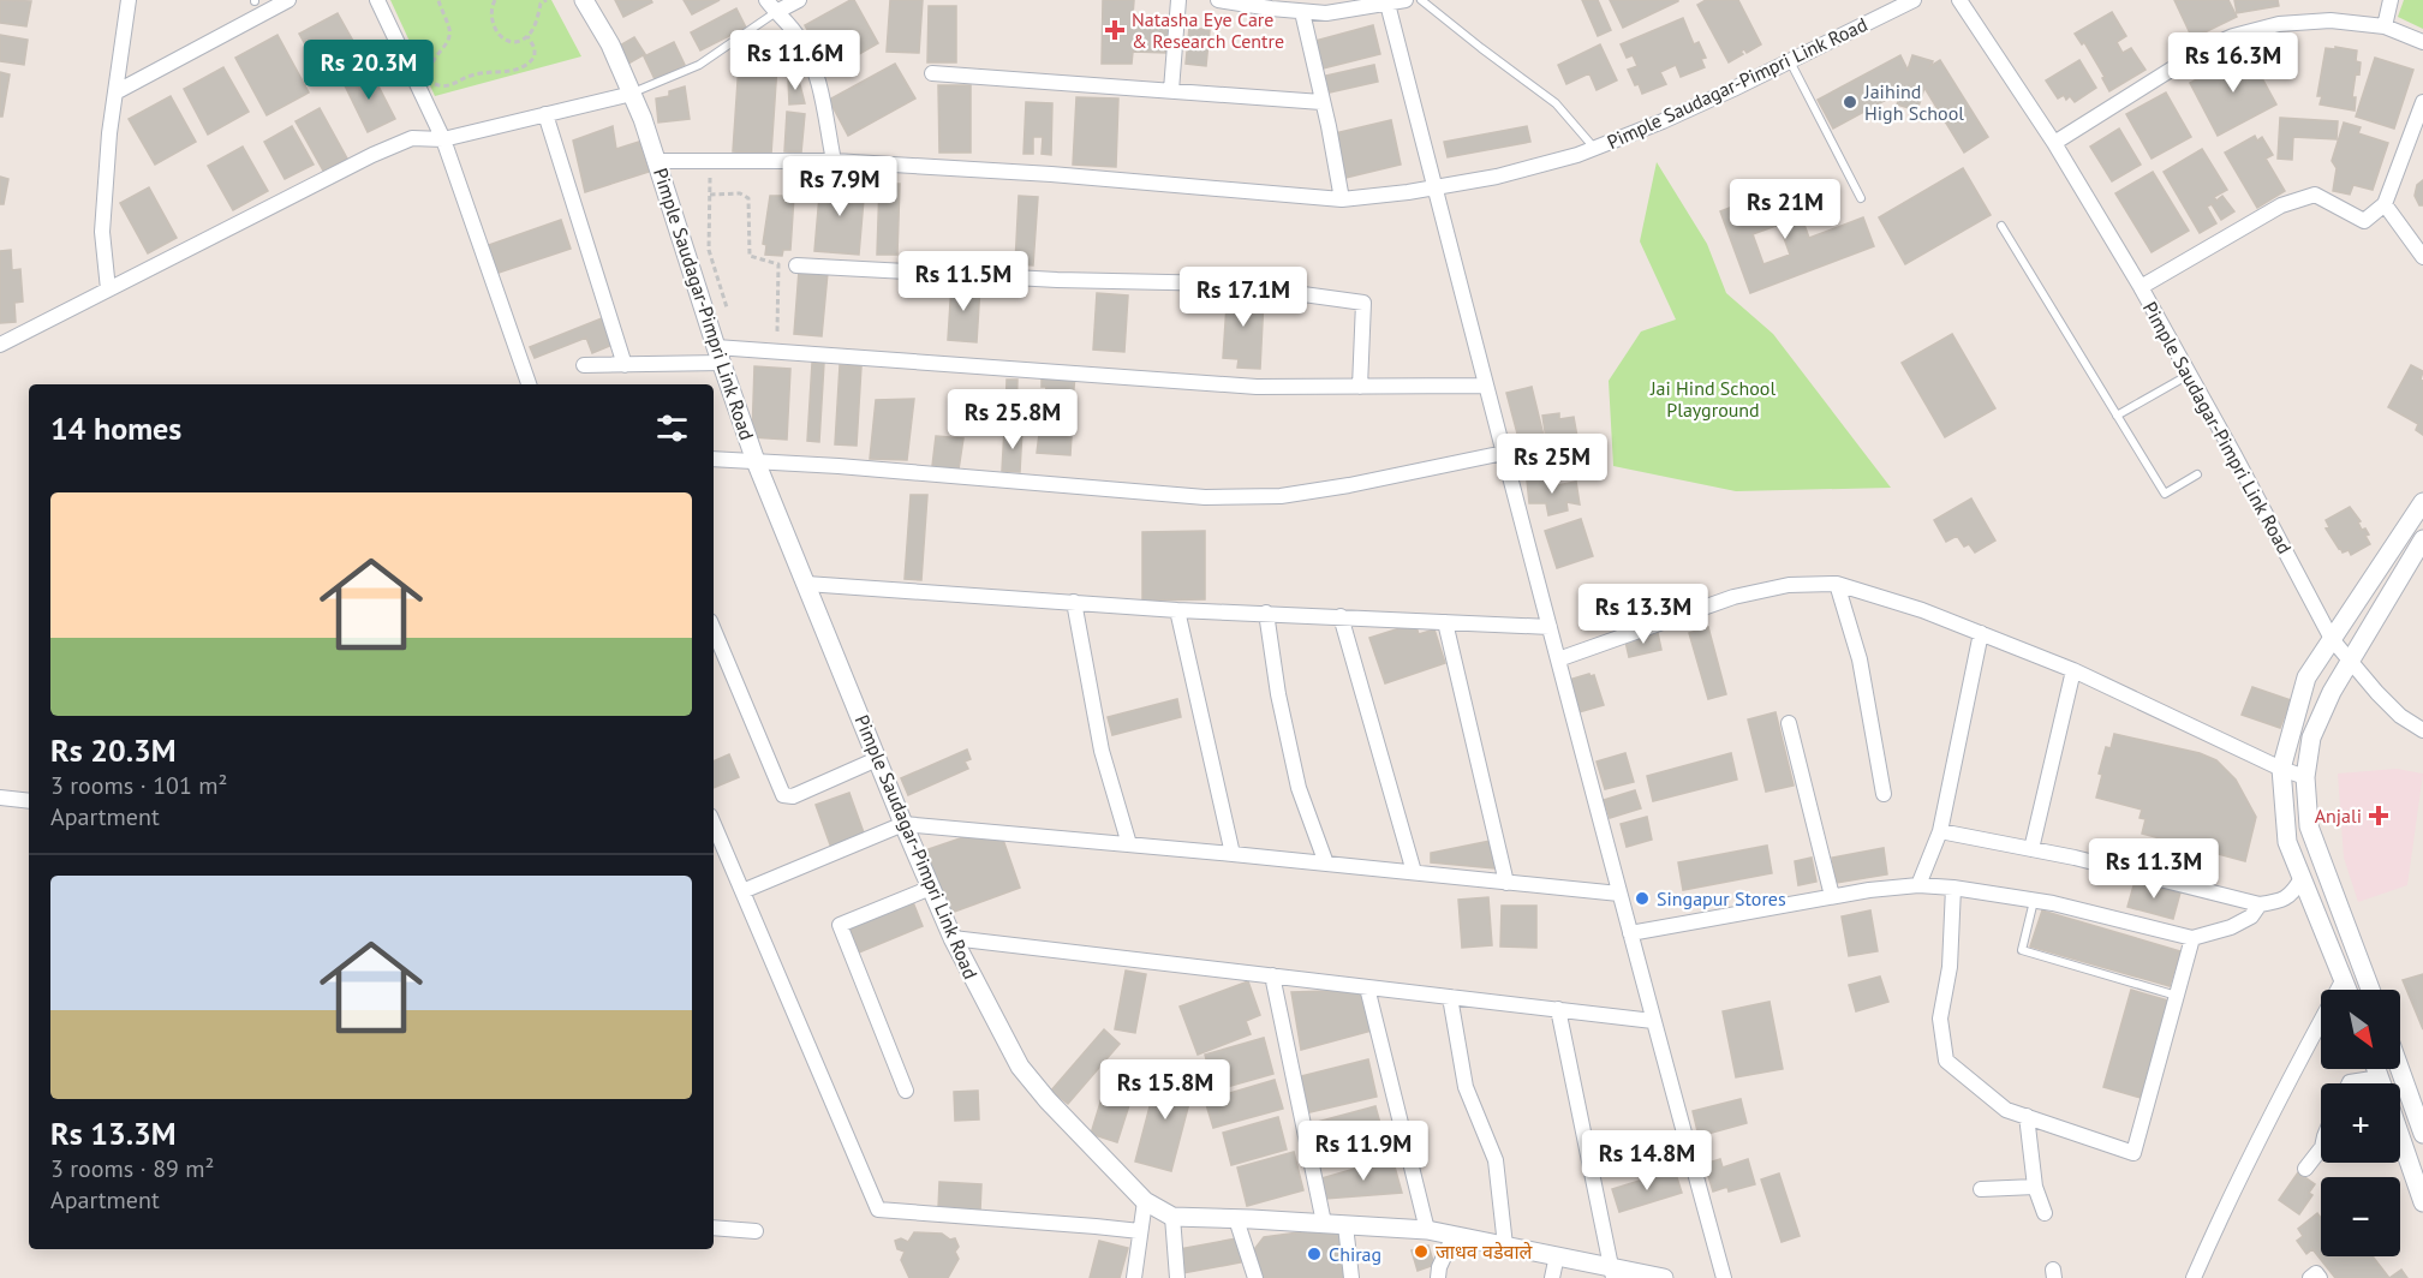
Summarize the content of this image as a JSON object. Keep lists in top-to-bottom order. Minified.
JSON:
{"streets":{"street":["Pimple Saudagar-Pimpri Link Road"]},"parks":["Jai Hind School Playground"],"places":{"health":["Natasha Eye Care & Research Centre","Anjali"],"other":["Jaihind High School","Singapur Stores","जाधव वडेवाले","Chirag"]},"north":"bottom right","page":{"price":["Rs 11.6M","Rs 16.3M","Rs 20.3M","Rs 7.9M","Rs 21M","Rs 11.5M","Rs 17.1M","Rs 25.8M","Rs 25M","Rs 13.3M","Rs 11.3M","Rs 15.8M","Rs 11.9M","Rs 14.8M"],"heading":"14 homes","list":[{"name":"Rs 20.3M","note":"3 rooms · 101 m² · Apartment"},{"name":"Rs 13.3M","note":"3 rooms · 89 m² · Apartment"}],"map_buttons":["+","−"]}}
